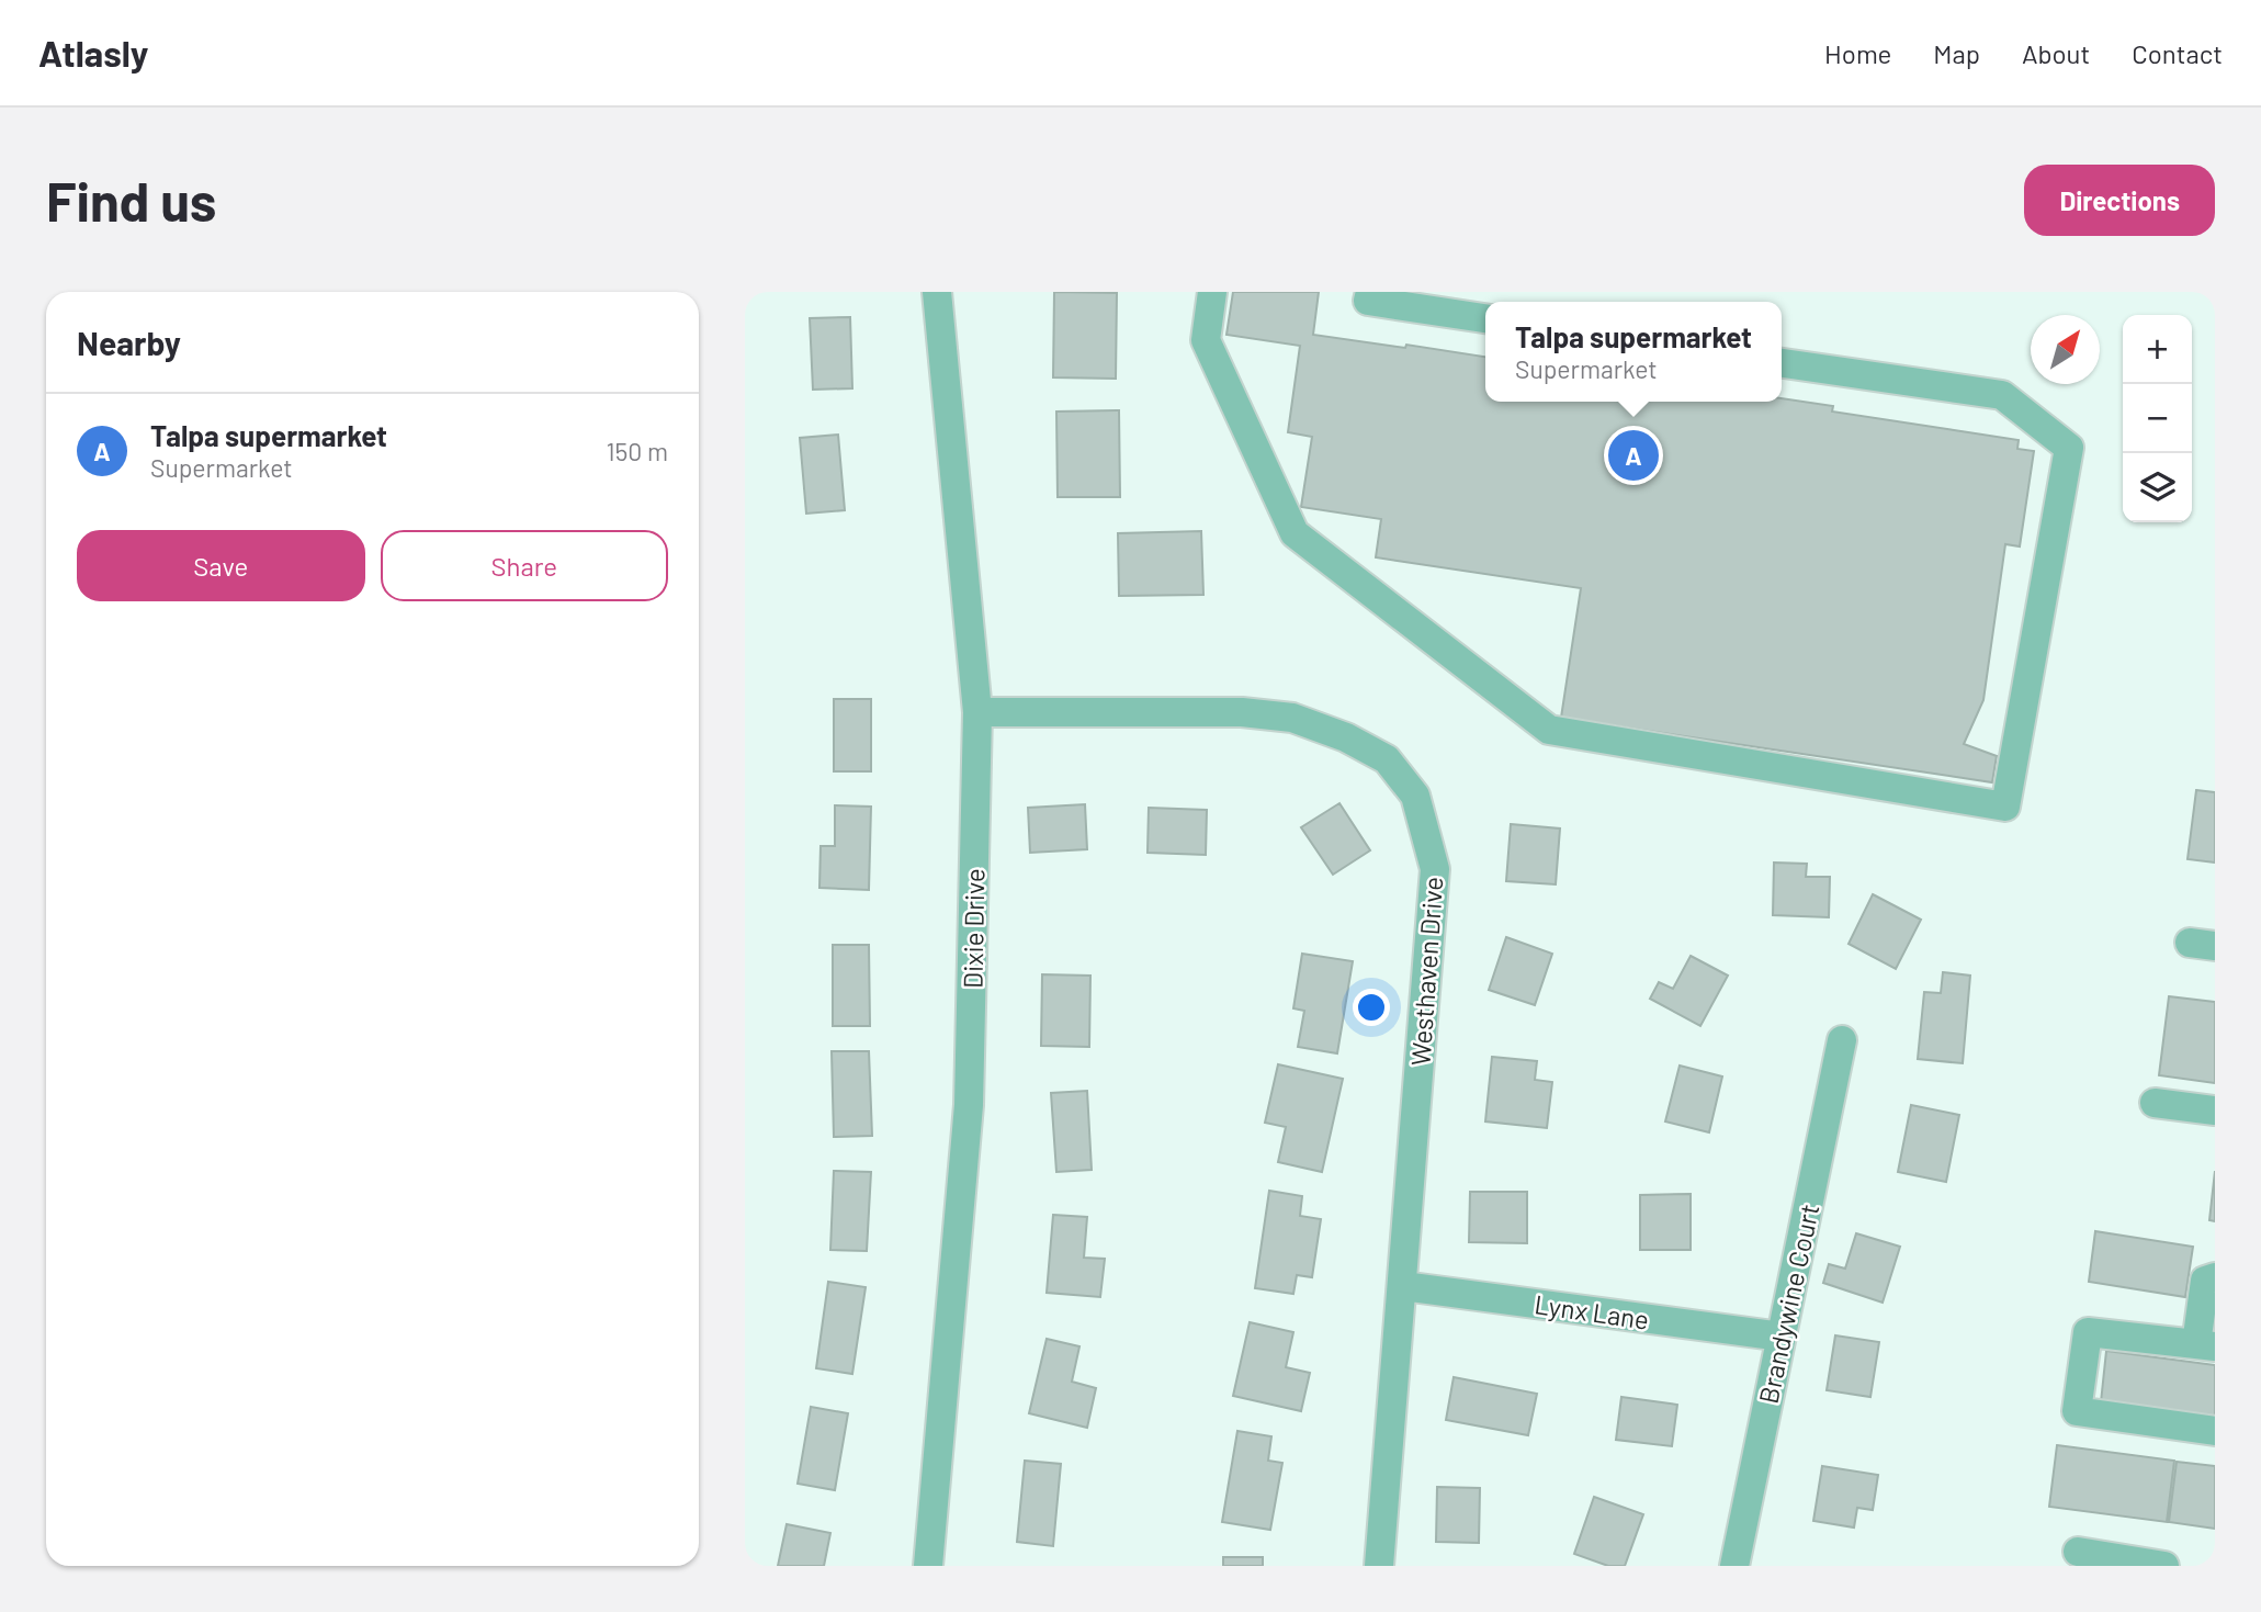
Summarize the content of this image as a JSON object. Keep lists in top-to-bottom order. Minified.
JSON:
{"streets":{"street":["Dixie Drive","Westhaven Drive","Brandywine Court","Lynx Lane"]},"crossings":[["Dixie Drive","Westhaven Drive"],["Westhaven Drive","Lynx Lane"],["Brandywine Court","Lynx Lane"]],"north":"top right","page":{"header":"Atlasly","nav":["Home","Map","About","Contact"],"buttons":["Directions",["Save","Share"]],"title":"Find us","heading":"Nearby","popup":["Talpa supermarket","Supermarket"],"map_buttons":["+","−"],"list":[{"mark":"A","name":"Talpa supermarket","note":"Supermarket","value":"150 m"}],"pins":"A"}}
